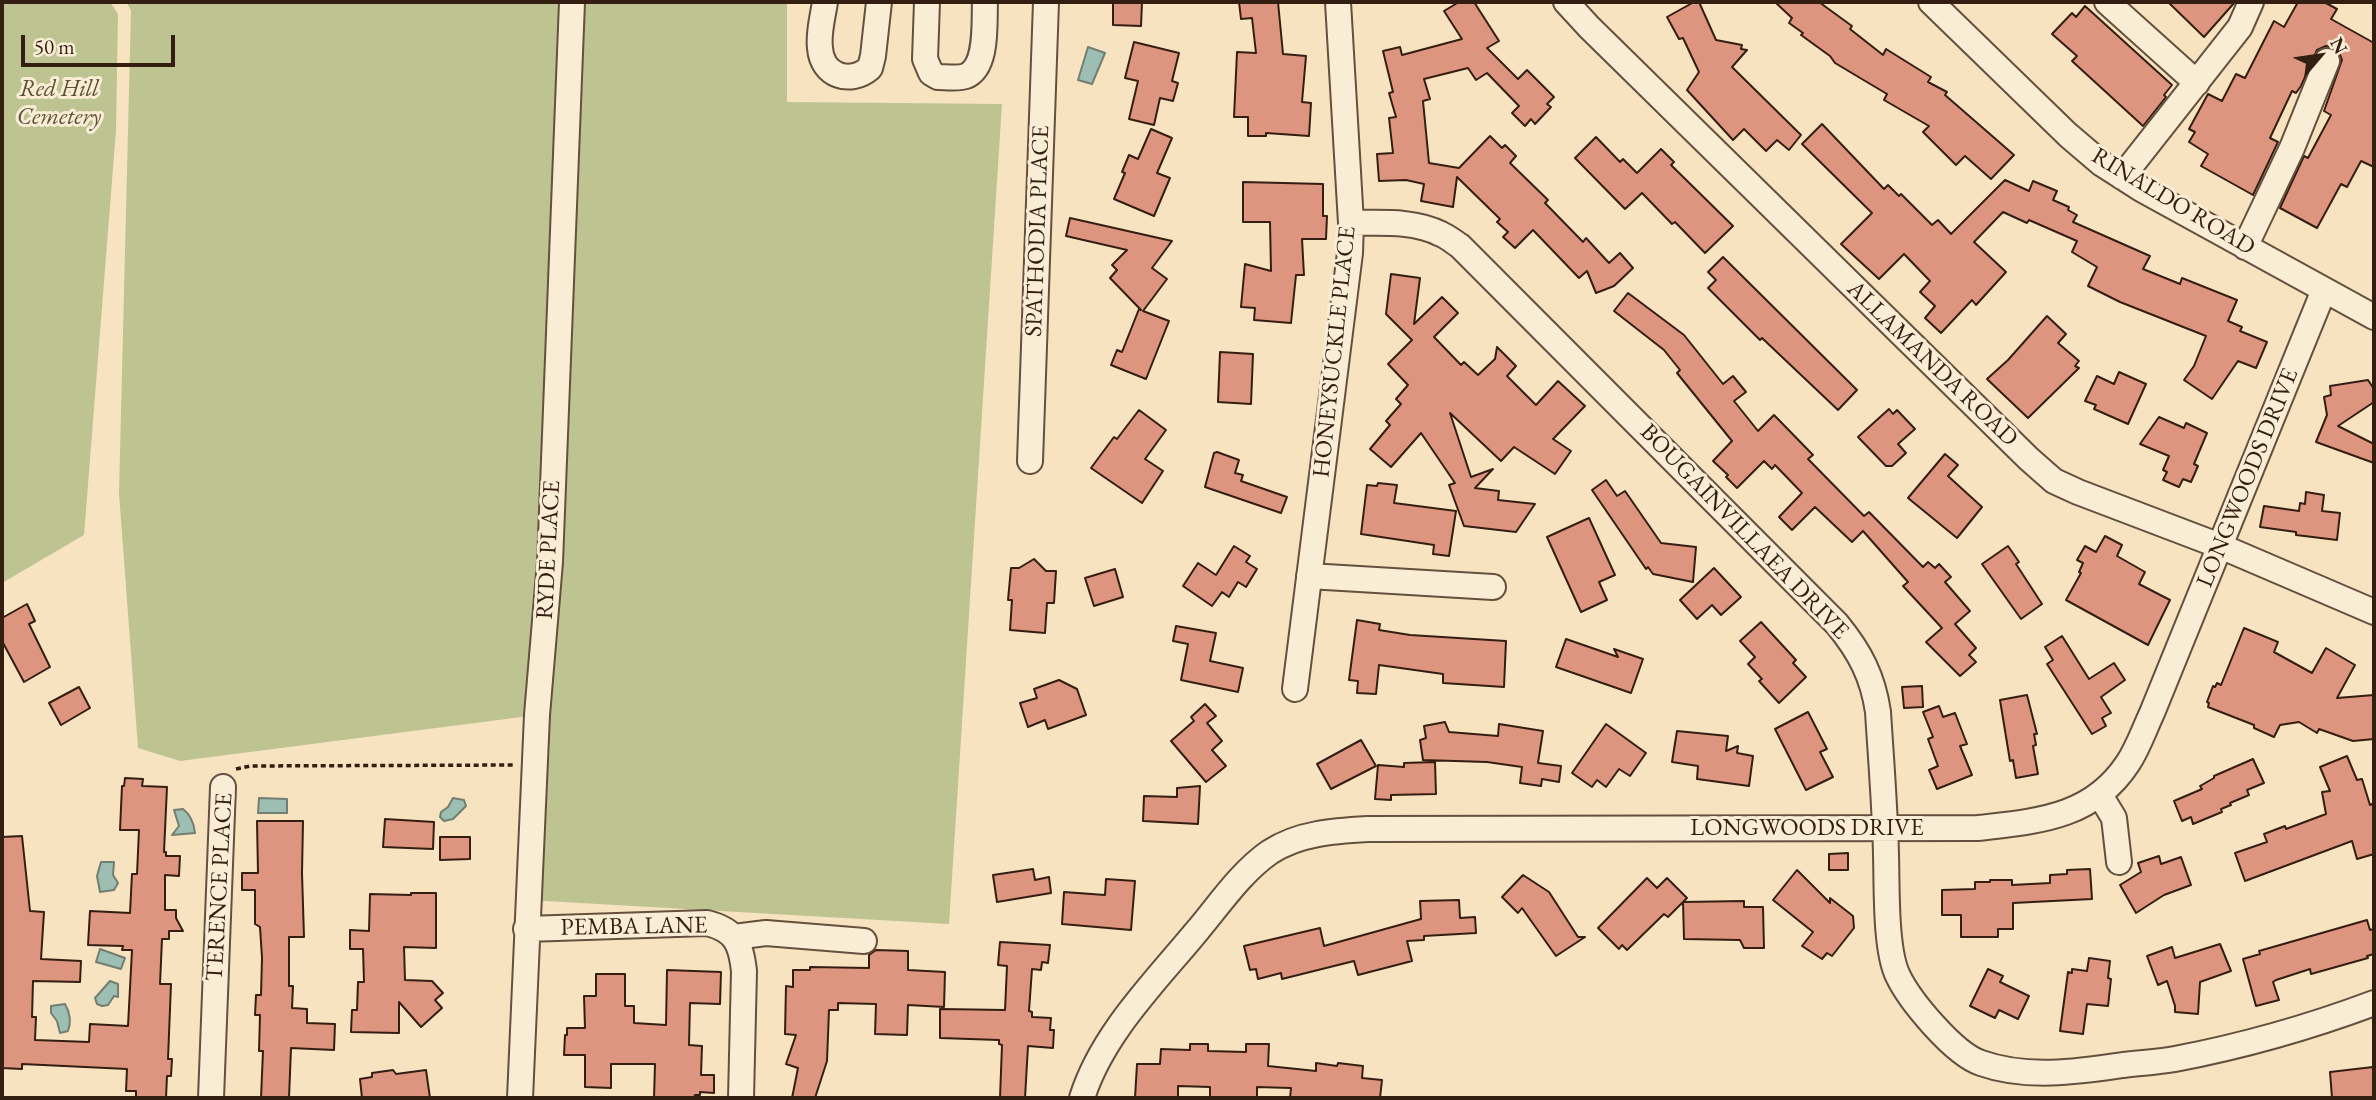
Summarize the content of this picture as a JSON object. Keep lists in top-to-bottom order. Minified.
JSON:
{"streets":{"street":["RINALDO ROAD","SPATHODIA PLACE","HONEYSUCKLE PLACE","ALLAMANDA ROAD","LONGWOODS DRIVE","BOUGAINVILLAEA DRIVE","RYDE PLACE","TERENCE PLACE","PEMBA LANE"]},"crossings":[["RINALDO ROAD","LONGWOODS DRIVE"],["HONEYSUCKLE PLACE","BOUGAINVILLAEA DRIVE"],["ALLAMANDA ROAD","LONGWOODS DRIVE"],["LONGWOODS DRIVE","BOUGAINVILLAEA DRIVE"],["RYDE PLACE","TERENCE PLACE"],["RYDE PLACE","PEMBA LANE"]],"parks":["Red Hill Cemetery"],"scale_bar":"50 m","north":"top right"}
